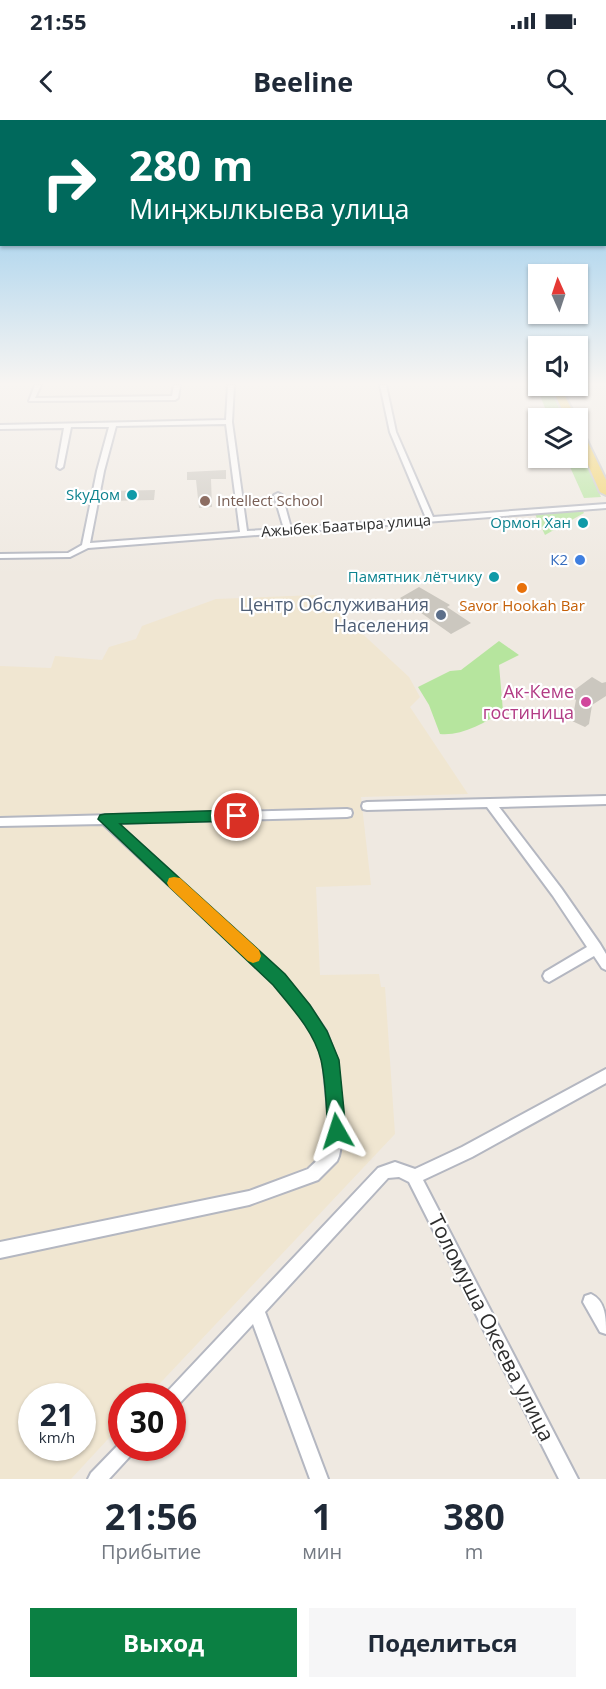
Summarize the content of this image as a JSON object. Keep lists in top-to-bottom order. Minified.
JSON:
{"streets":{"street":["Ажыбек Баатыра улица","Толомуша Океева улица"]},"places":["SkyДом","Intellect School","Ормон Хан","К2","Памятник лётчику","Savor Hookah Bar","Центр Обслуживания Населения","Ак-Кеме гостиница"],"north":"top","page":{"status":"21:55","header":"Beeline","turn":["280 m","Миңжылкыева улица"],"speed":"21 km/h","limit":"30","eta":["21:56","Прибытие","1","мин","380","m"],"buttons":["Выход","Поделиться"]}}
